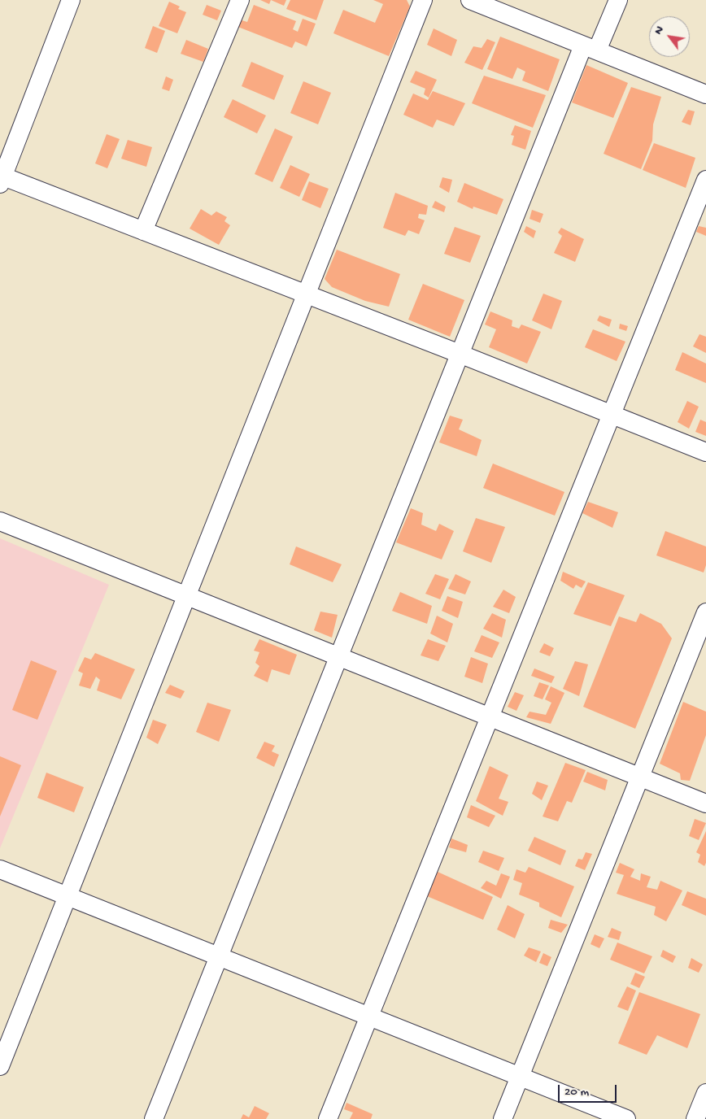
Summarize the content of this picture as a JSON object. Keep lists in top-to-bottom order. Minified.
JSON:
{"scale_bar":"20 m","north":"top left"}
